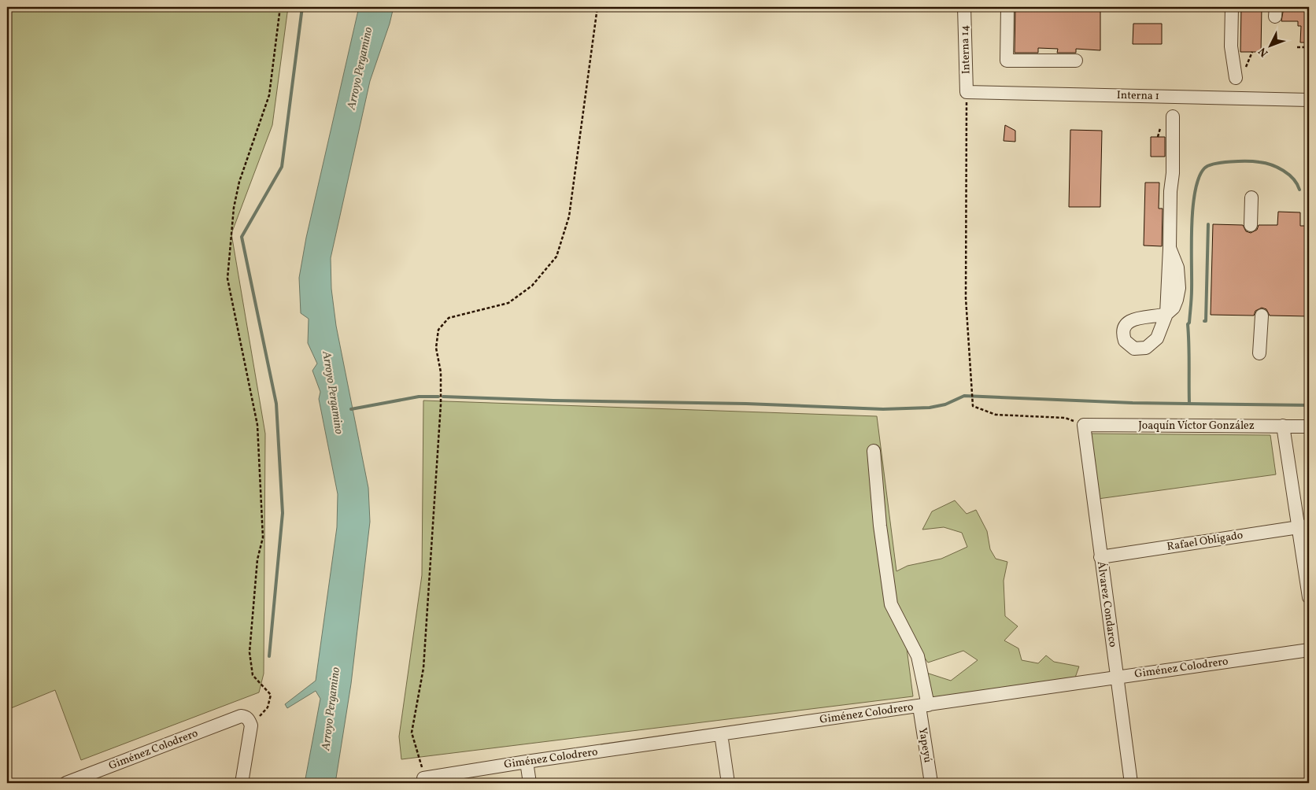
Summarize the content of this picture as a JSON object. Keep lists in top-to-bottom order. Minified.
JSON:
{"streets":{"street":["Interna 14","Interna 1","Joaquín Víctor González","Rafael Obligado","Álvarez Condarco","Giménez Colodrero","Yapeyú"]},"crossings":[["Interna 14","Interna 1"],["Joaquín Víctor González","Álvarez Condarco"],["Rafael Obligado","Álvarez Condarco"],["Álvarez Condarco","Giménez Colodrero"],["Giménez Colodrero","Yapeyú"]],"water":["Arroyo Pergamino"],"north":"bottom left"}
